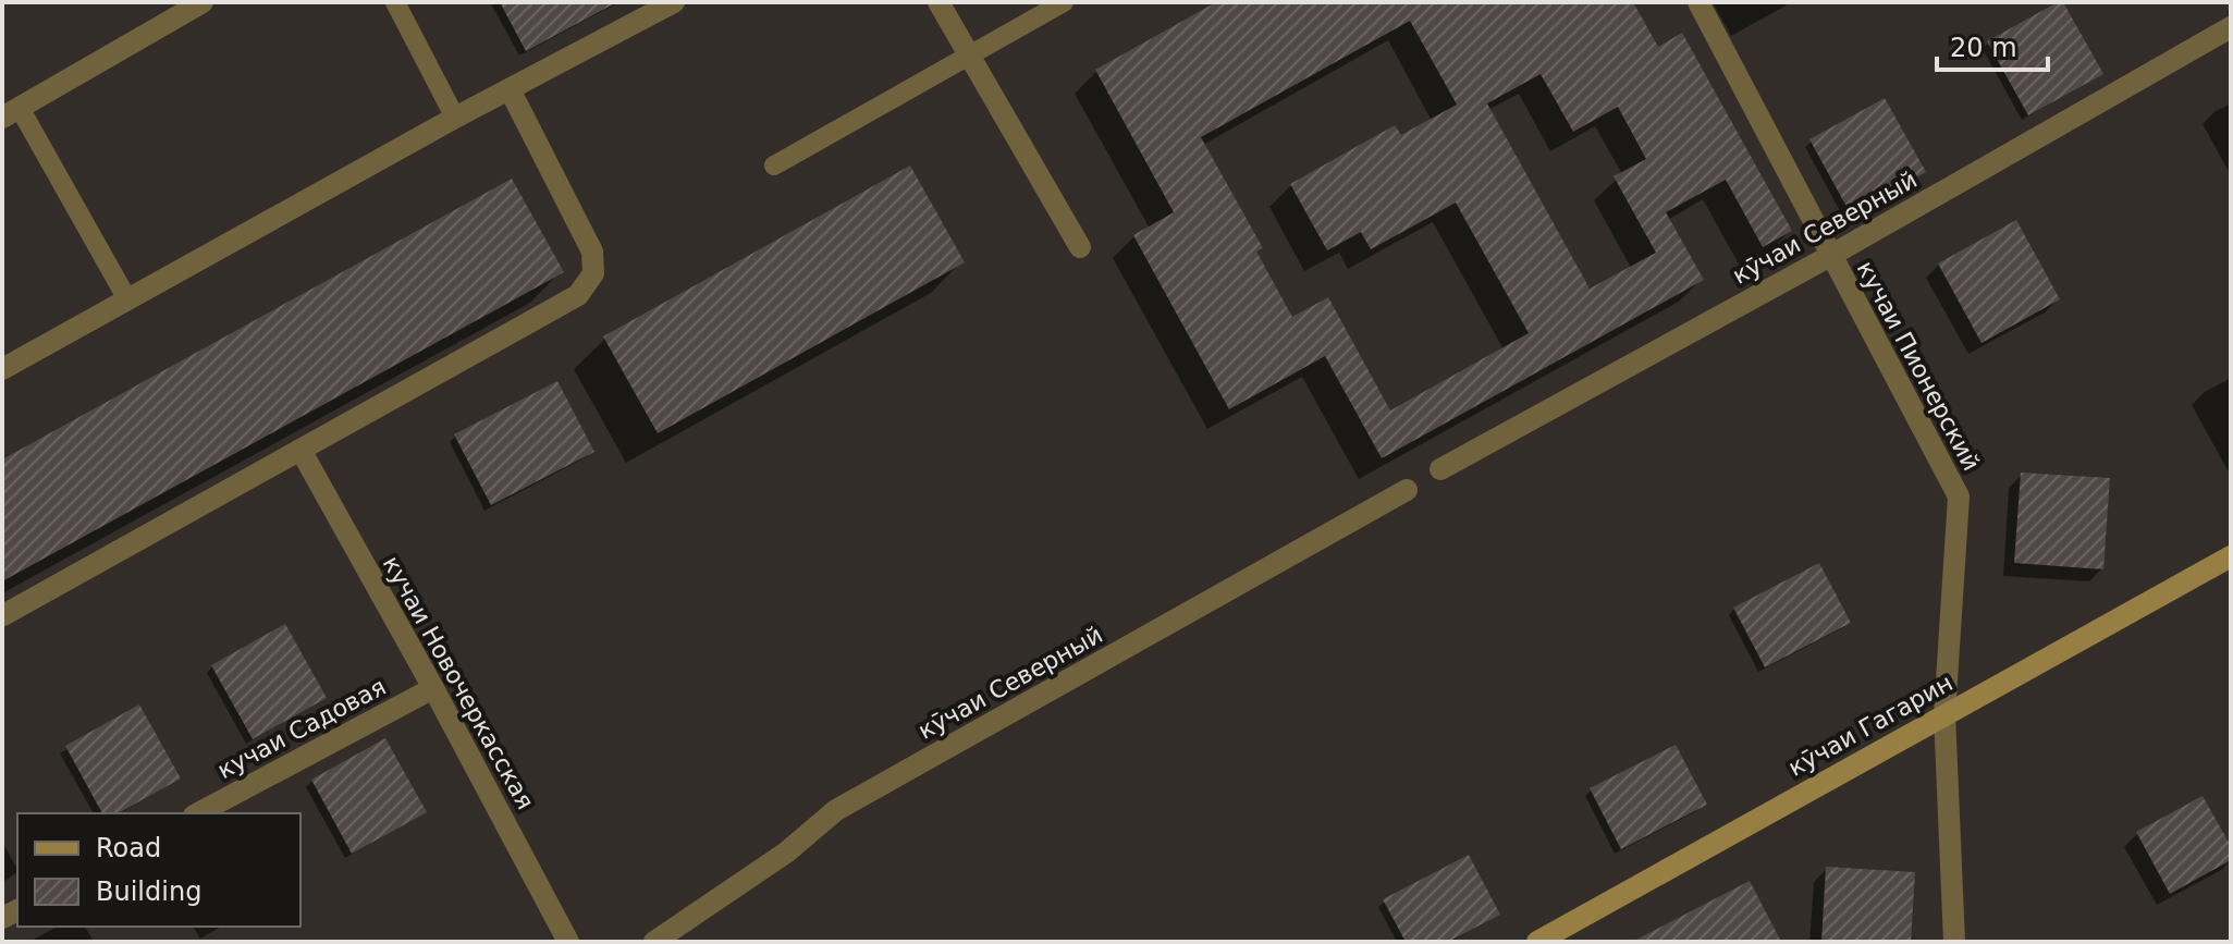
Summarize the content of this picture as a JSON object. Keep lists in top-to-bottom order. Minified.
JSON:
{"streets":{"main road":["кӯчаи Гагарин"],"street":["кӯчаи Северный","кучаи Пионерский","кучаи Новочеркасская","кучаи Садовая"]},"crossings":[["кӯчаи Северный","кучаи Пионерский"],["кучаи Пионерский","кӯчаи Гагарин"],["кучаи Новочеркасская","кучаи Садовая"]],"legend":["Road","Building"],"scale_bar":"20 m"}
